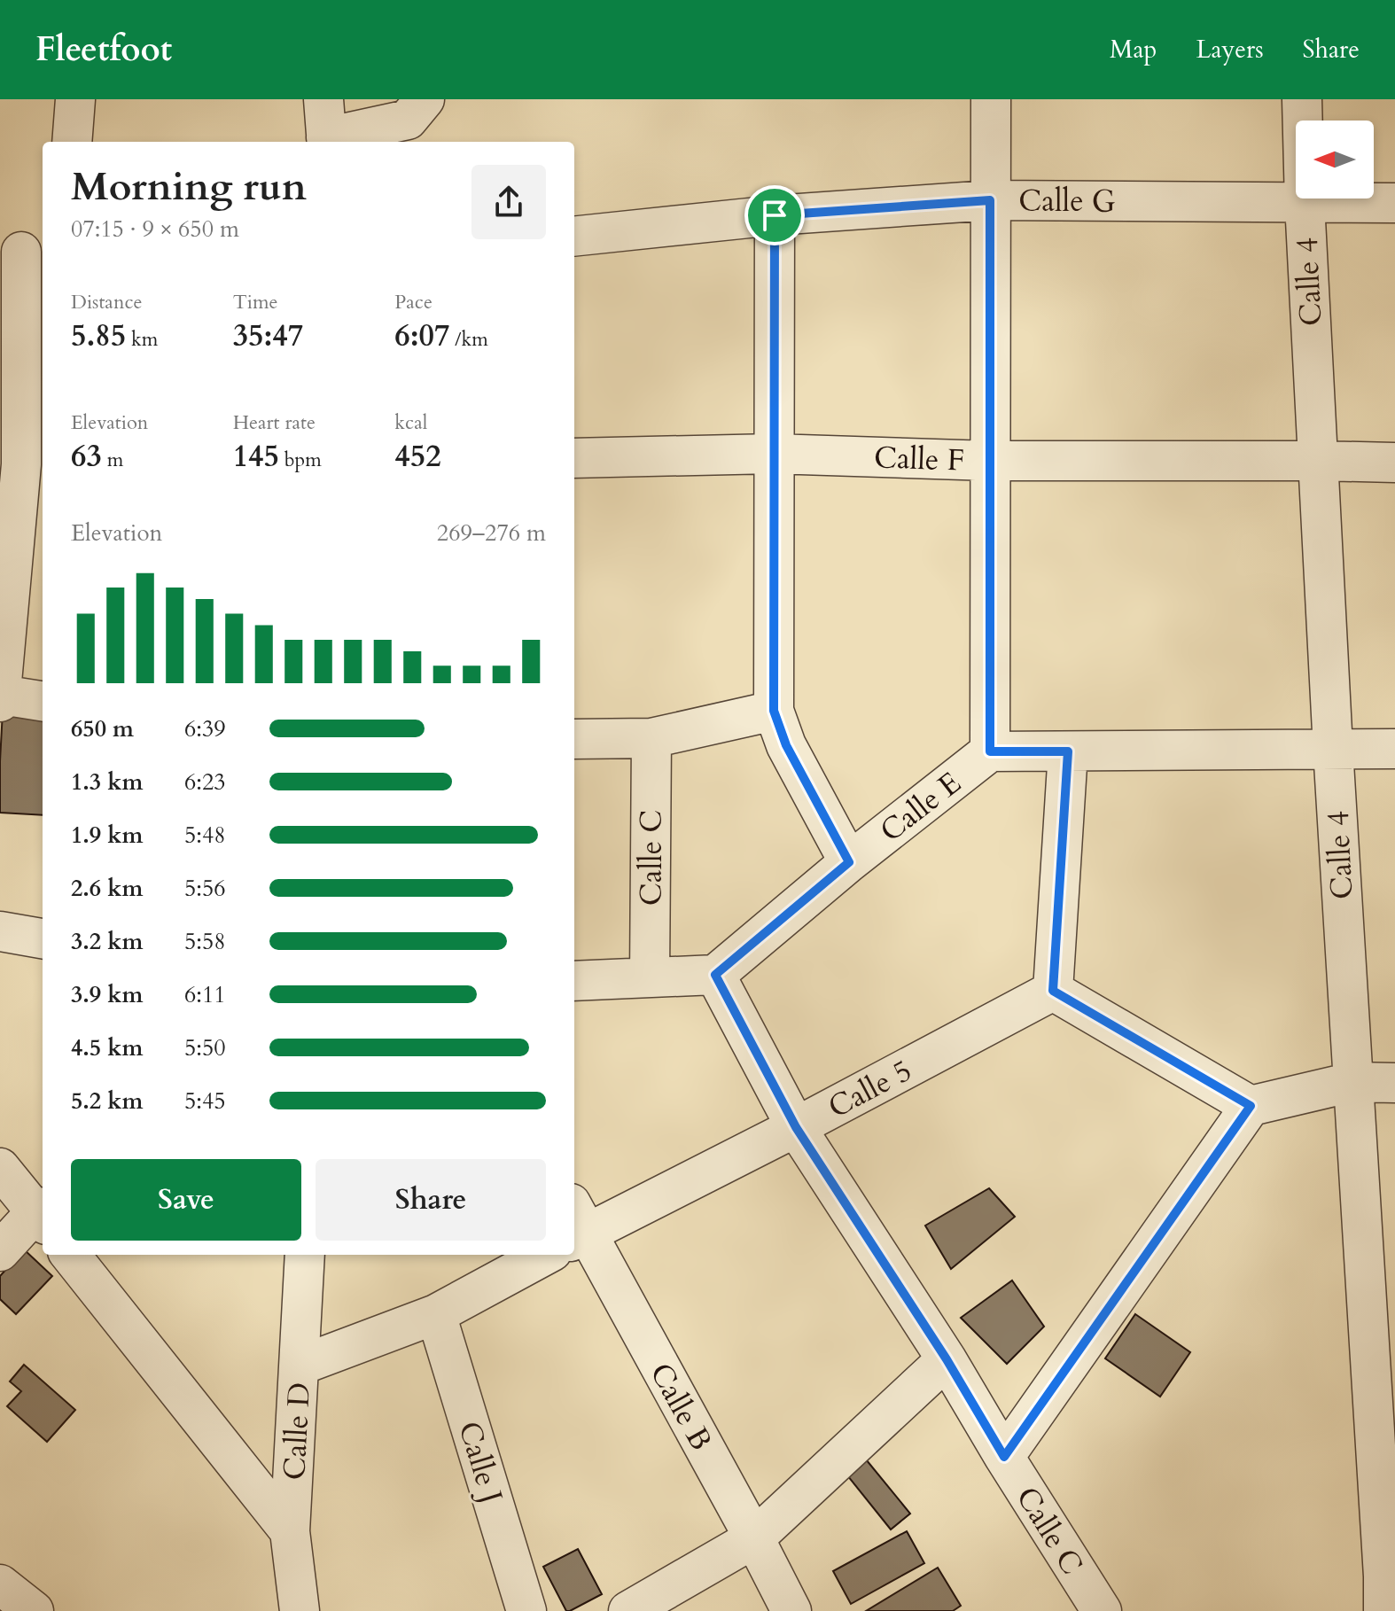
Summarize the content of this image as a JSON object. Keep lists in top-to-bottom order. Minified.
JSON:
{"streets":{"street":["Calle G","Calle 4","Calle F","Calle E","Calle C","Calle 5","Calle B","Calle D","Calle J"]},"crossings":[["Calle G","Calle 4"],["Calle 4","Calle F"],["Calle 4","Calle E"],["Calle E","Calle C"],["Calle C","Calle 5"],["Calle 5","Calle B"]],"north":"left","page":{"header":"Fleetfoot","nav":["Map","Layers","Share"],"heading":["Morning run","07:15 · 9 × 650 m"],"stats":[["Distance","5.85 km"],["Time","35:47"],["Pace","6:07 /km"],["Elevation","63 m"],["Heart rate","145 bpm"],["kcal","452"]],"chart":["Elevation","269–276 m"],"list":[{"name":"650 m","note":"6:39"},{"name":"1.3 km","note":"6:23"},{"name":"1.9 km","note":"5:48"},{"name":"2.6 km","note":"5:56"},{"name":"3.2 km","note":"5:58"},{"name":"3.9 km","note":"6:11"},{"name":"4.5 km","note":"5:50"},{"name":"5.2 km","note":"5:45"}],"buttons":["Save","Share"]}}
